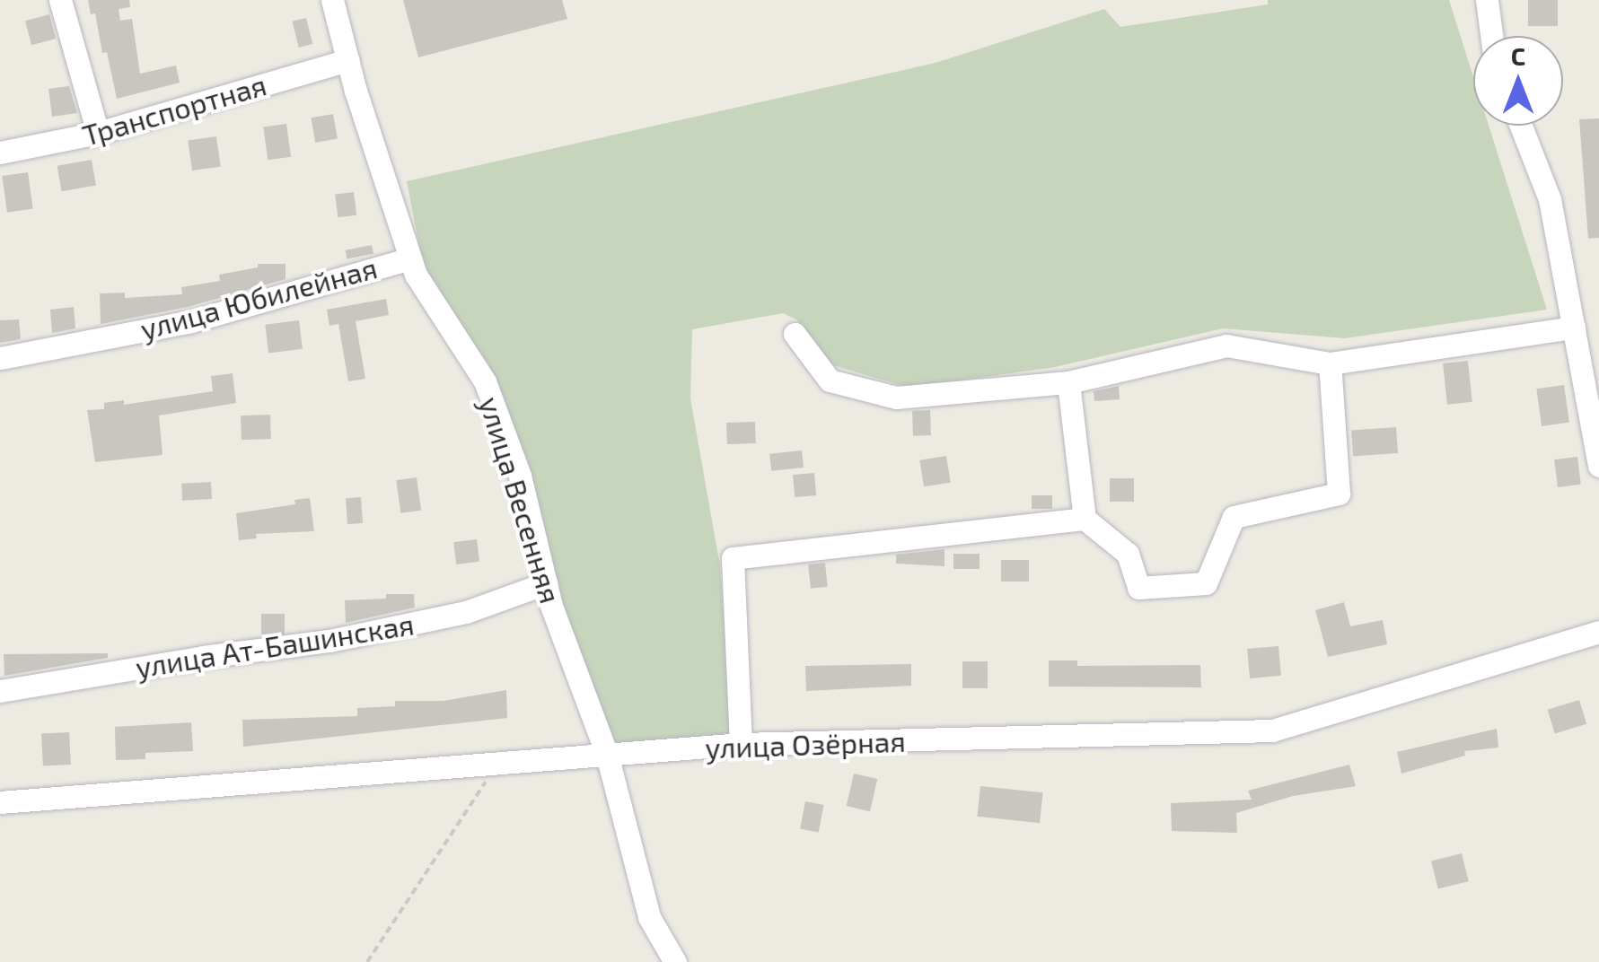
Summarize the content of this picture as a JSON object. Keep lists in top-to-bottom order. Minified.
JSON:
{"streets":{"street":["Транспортная","улица Юбилейная","улица Весенняя","улица Ат-Башинская","улица Озёрная"]},"crossings":[["Транспортная","улица Весенняя"],["улица Юбилейная","улица Весенняя"],["улица Весенняя","улица Ат-Башинская"],["улица Весенняя","улица Озёрная"]],"north":"top"}
